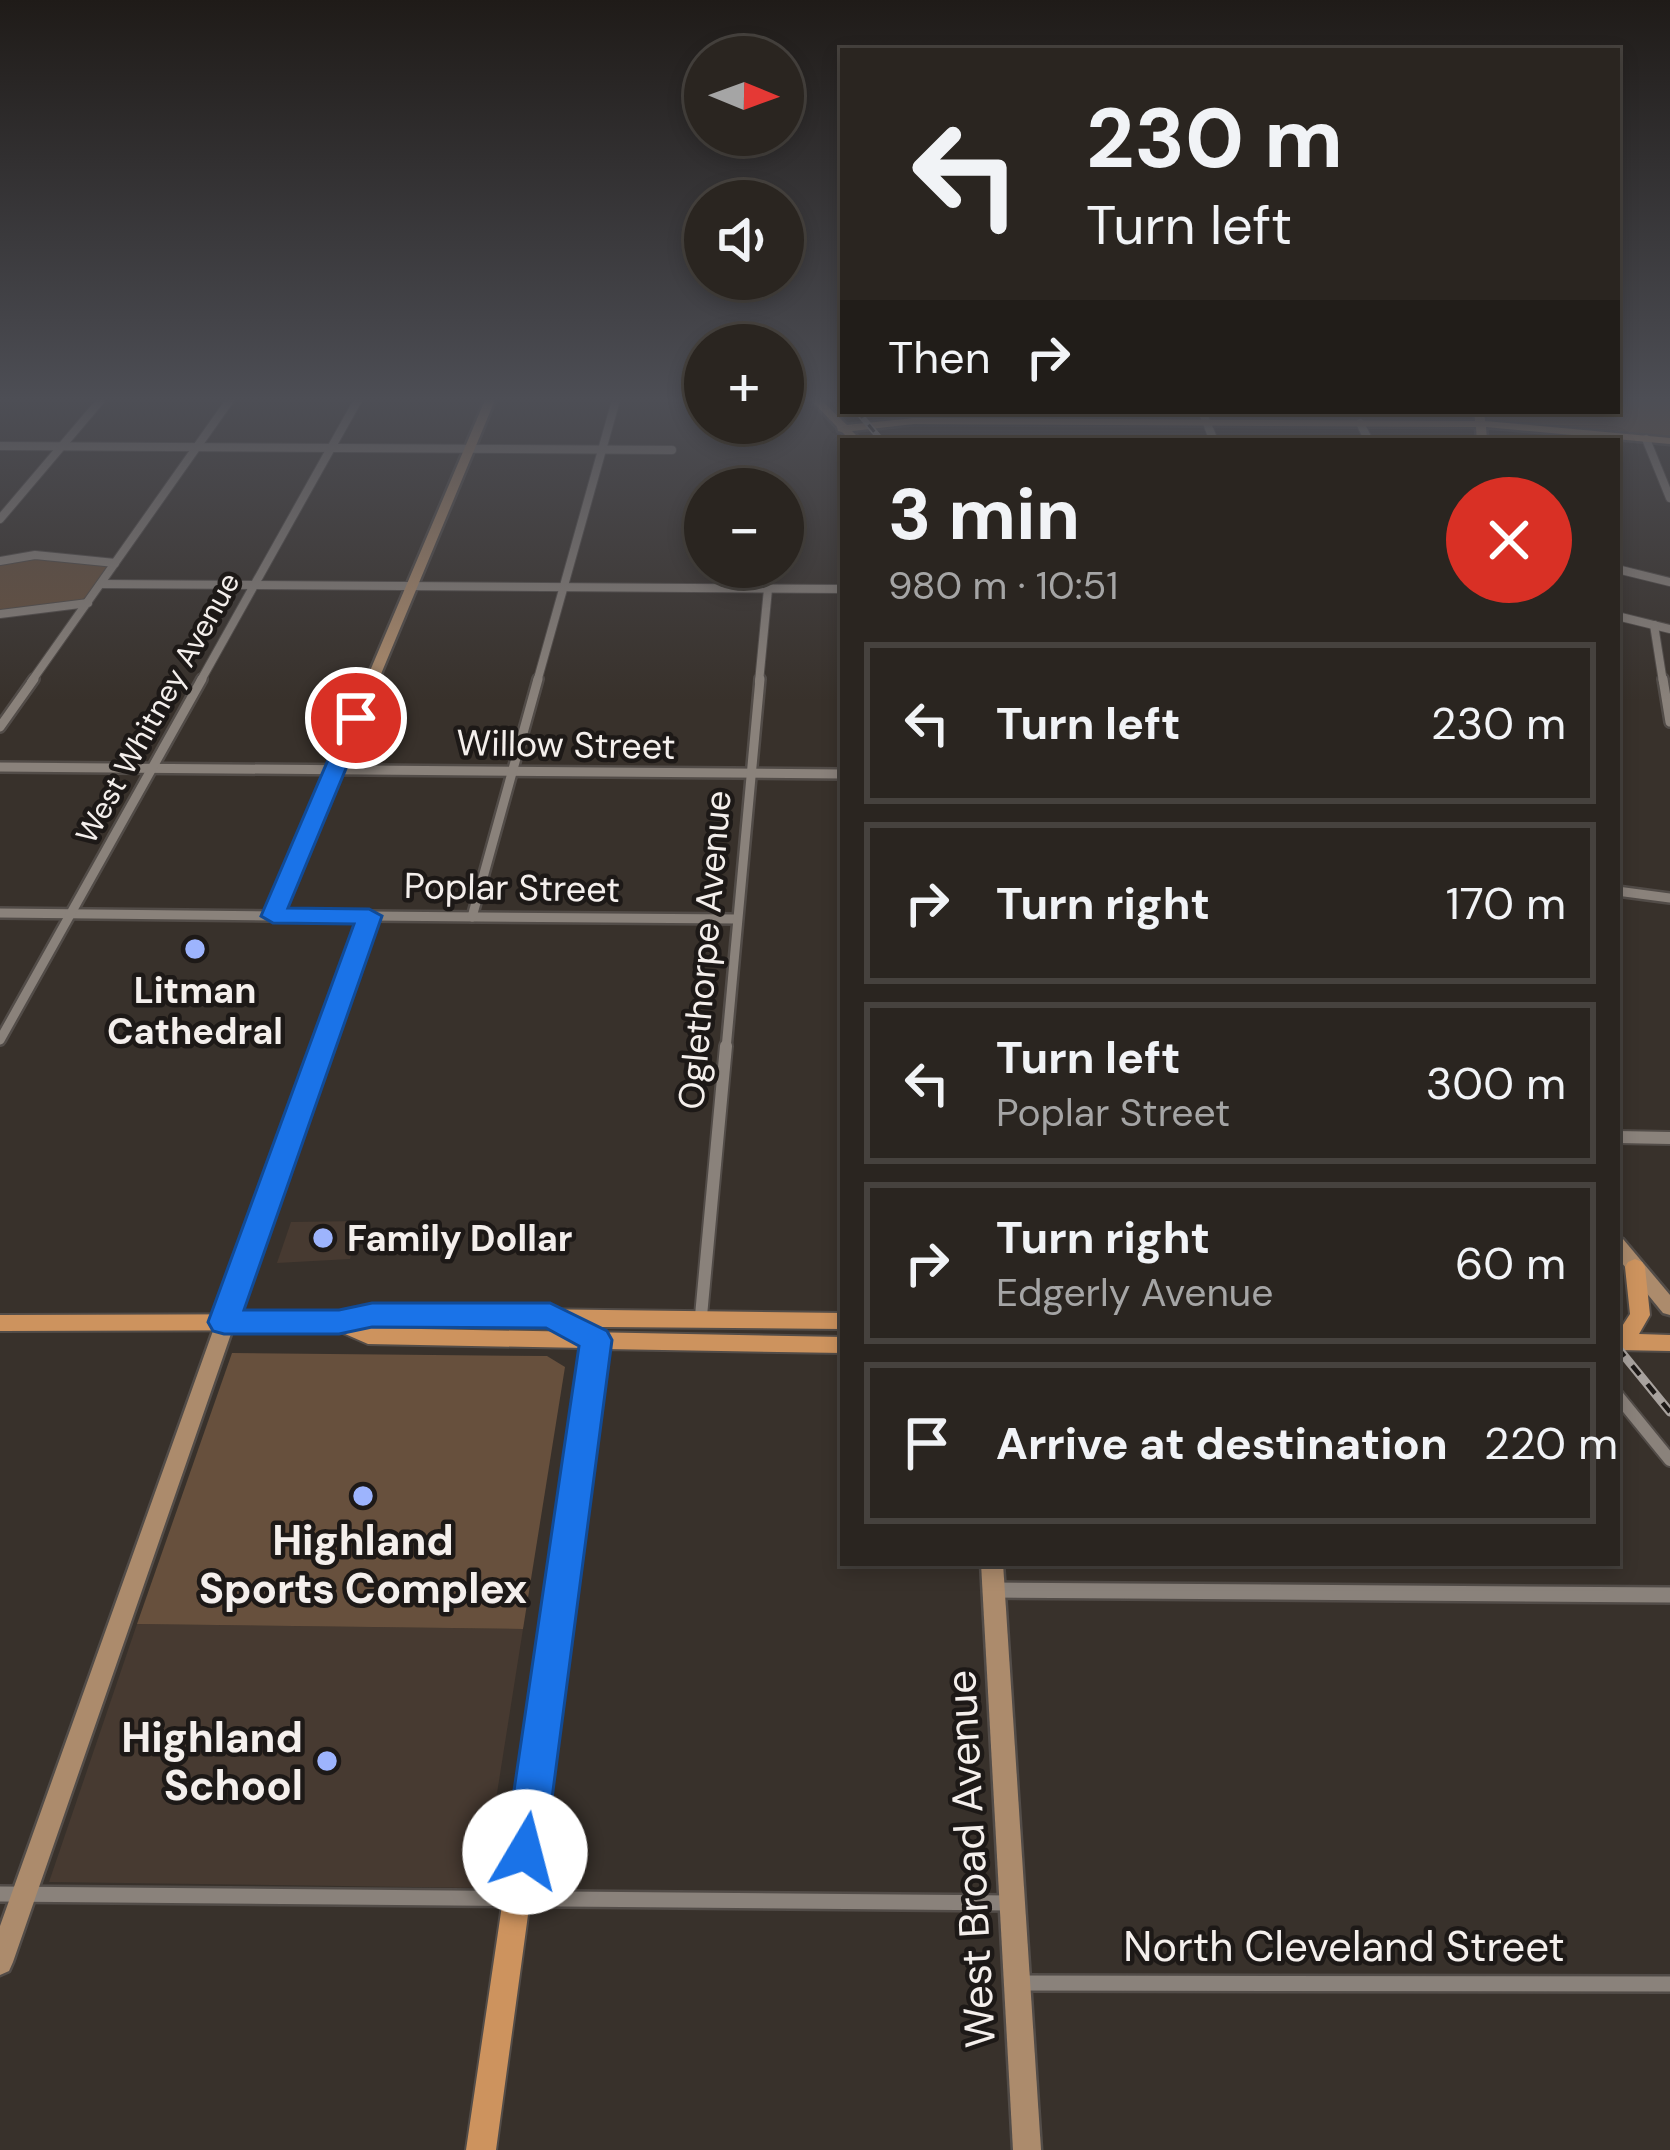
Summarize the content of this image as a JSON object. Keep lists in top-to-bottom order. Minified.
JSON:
{"streets":{"street":["West Whitney Avenue","Willow Street","Poplar Street","Oglethorpe Avenue","West Broad Avenue","North Cleveland Street"]},"crossings":[["West Whitney Avenue","Willow Street"],["West Whitney Avenue","Poplar Street"],["Willow Street","Oglethorpe Avenue"],["Poplar Street","Oglethorpe Avenue"],["West Broad Avenue","North Cleveland Street"]],"places":["Litman Cathedral","Family Dollar","Highland Sports Complex","Highland School"],"north":"right","page":{"map_buttons":["+","−"],"turn":["230 m","Turn left"],"then":"Then","heading":["3 min","980 m · 10:51"],"list":[{"name":"Turn left","value":"230 m"},{"name":"Turn right","value":"170 m"},{"name":"Turn left","note":"Poplar Street","value":"300 m"},{"name":"Turn right","note":"Edgerly Avenue","value":"60 m"},{"name":"Arrive at destination","value":"220 m"}]}}
